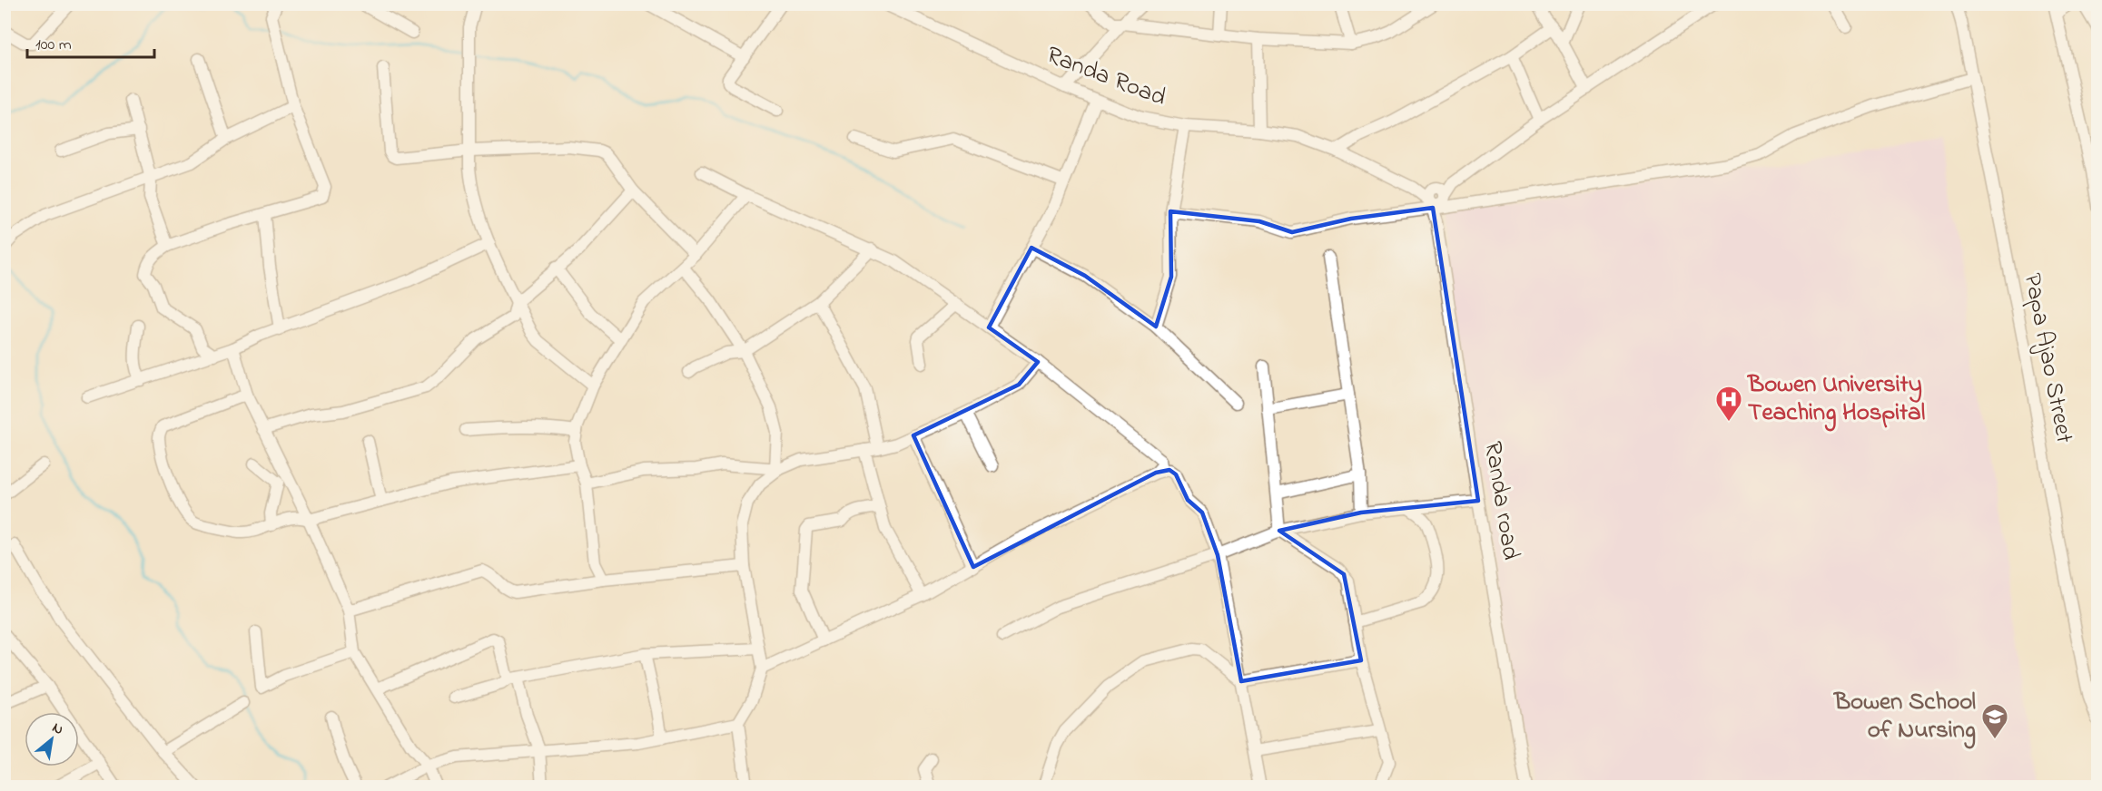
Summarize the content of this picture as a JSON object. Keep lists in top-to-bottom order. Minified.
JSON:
{"streets":{"street":["Randa Road","Papa Ajao Street","Randa road"]},"crossings":[["Randa Road","Randa road"]],"places":{"hospital":["Bowen University Teaching Hospital"],"school or university":["Bowen School of Nursing"]},"scale_bar":"100 m","north":"top right"}
